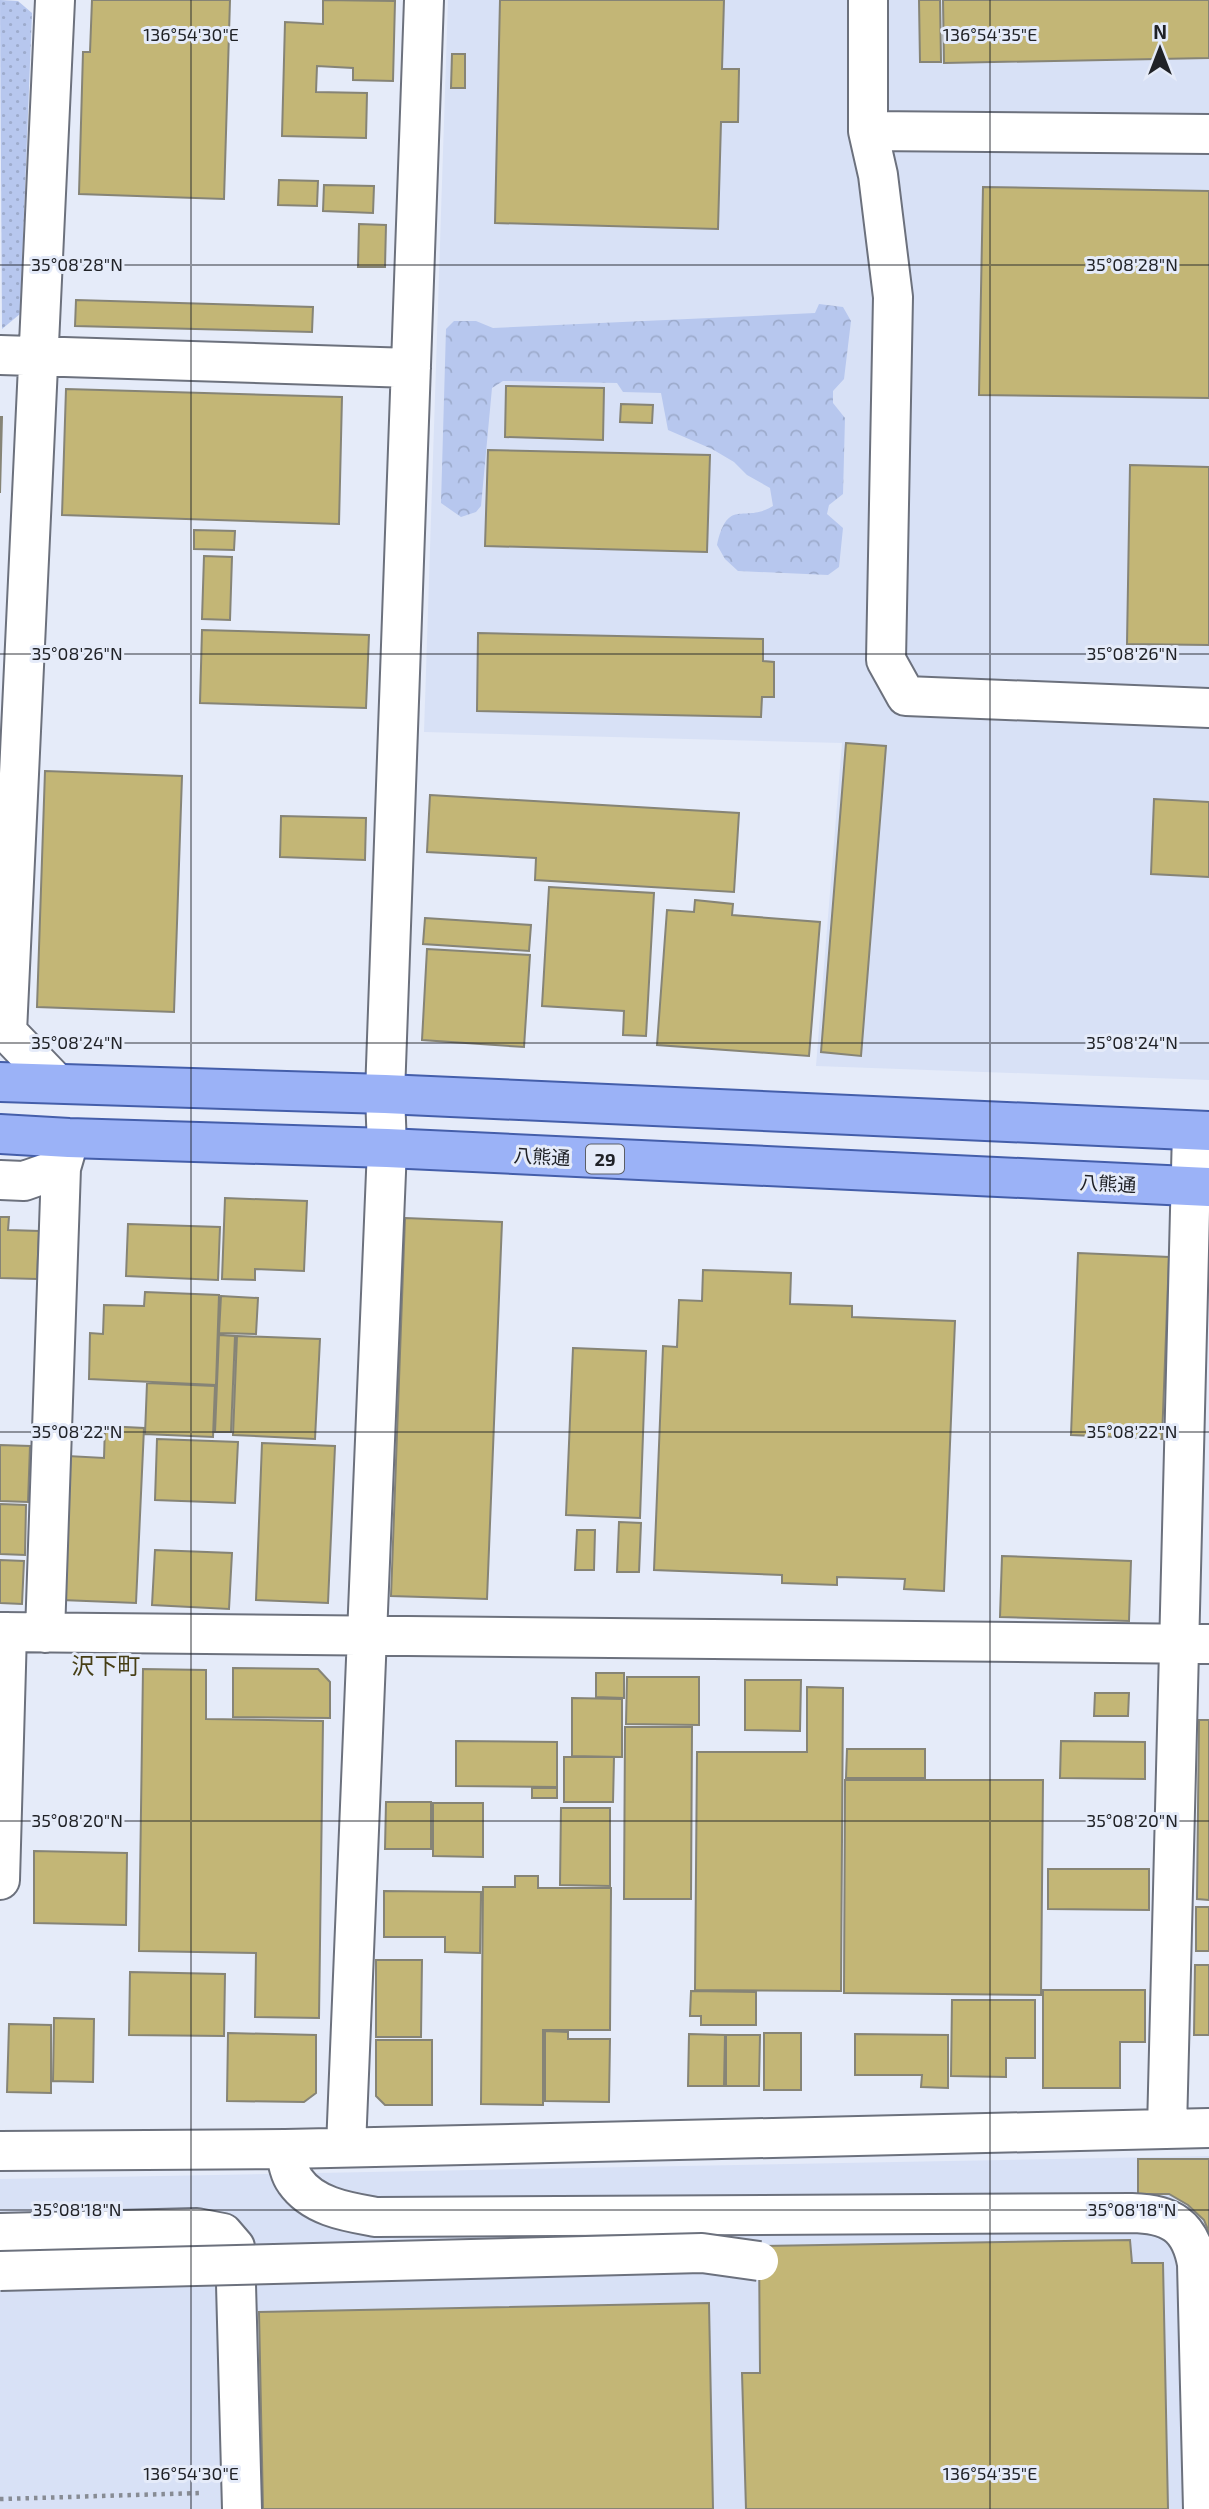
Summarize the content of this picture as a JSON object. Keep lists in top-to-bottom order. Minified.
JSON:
{"streets":{"main road":["八熊通","29"]},"districts":["沢下町"],"north":"top","coordinates":["136°54'30\"E","136°54'35\"E","35°08'28\"N","35°08'26\"N","35°08'24\"N","35°08'22\"N","35°08'20\"N","35°08'18\"N"]}
